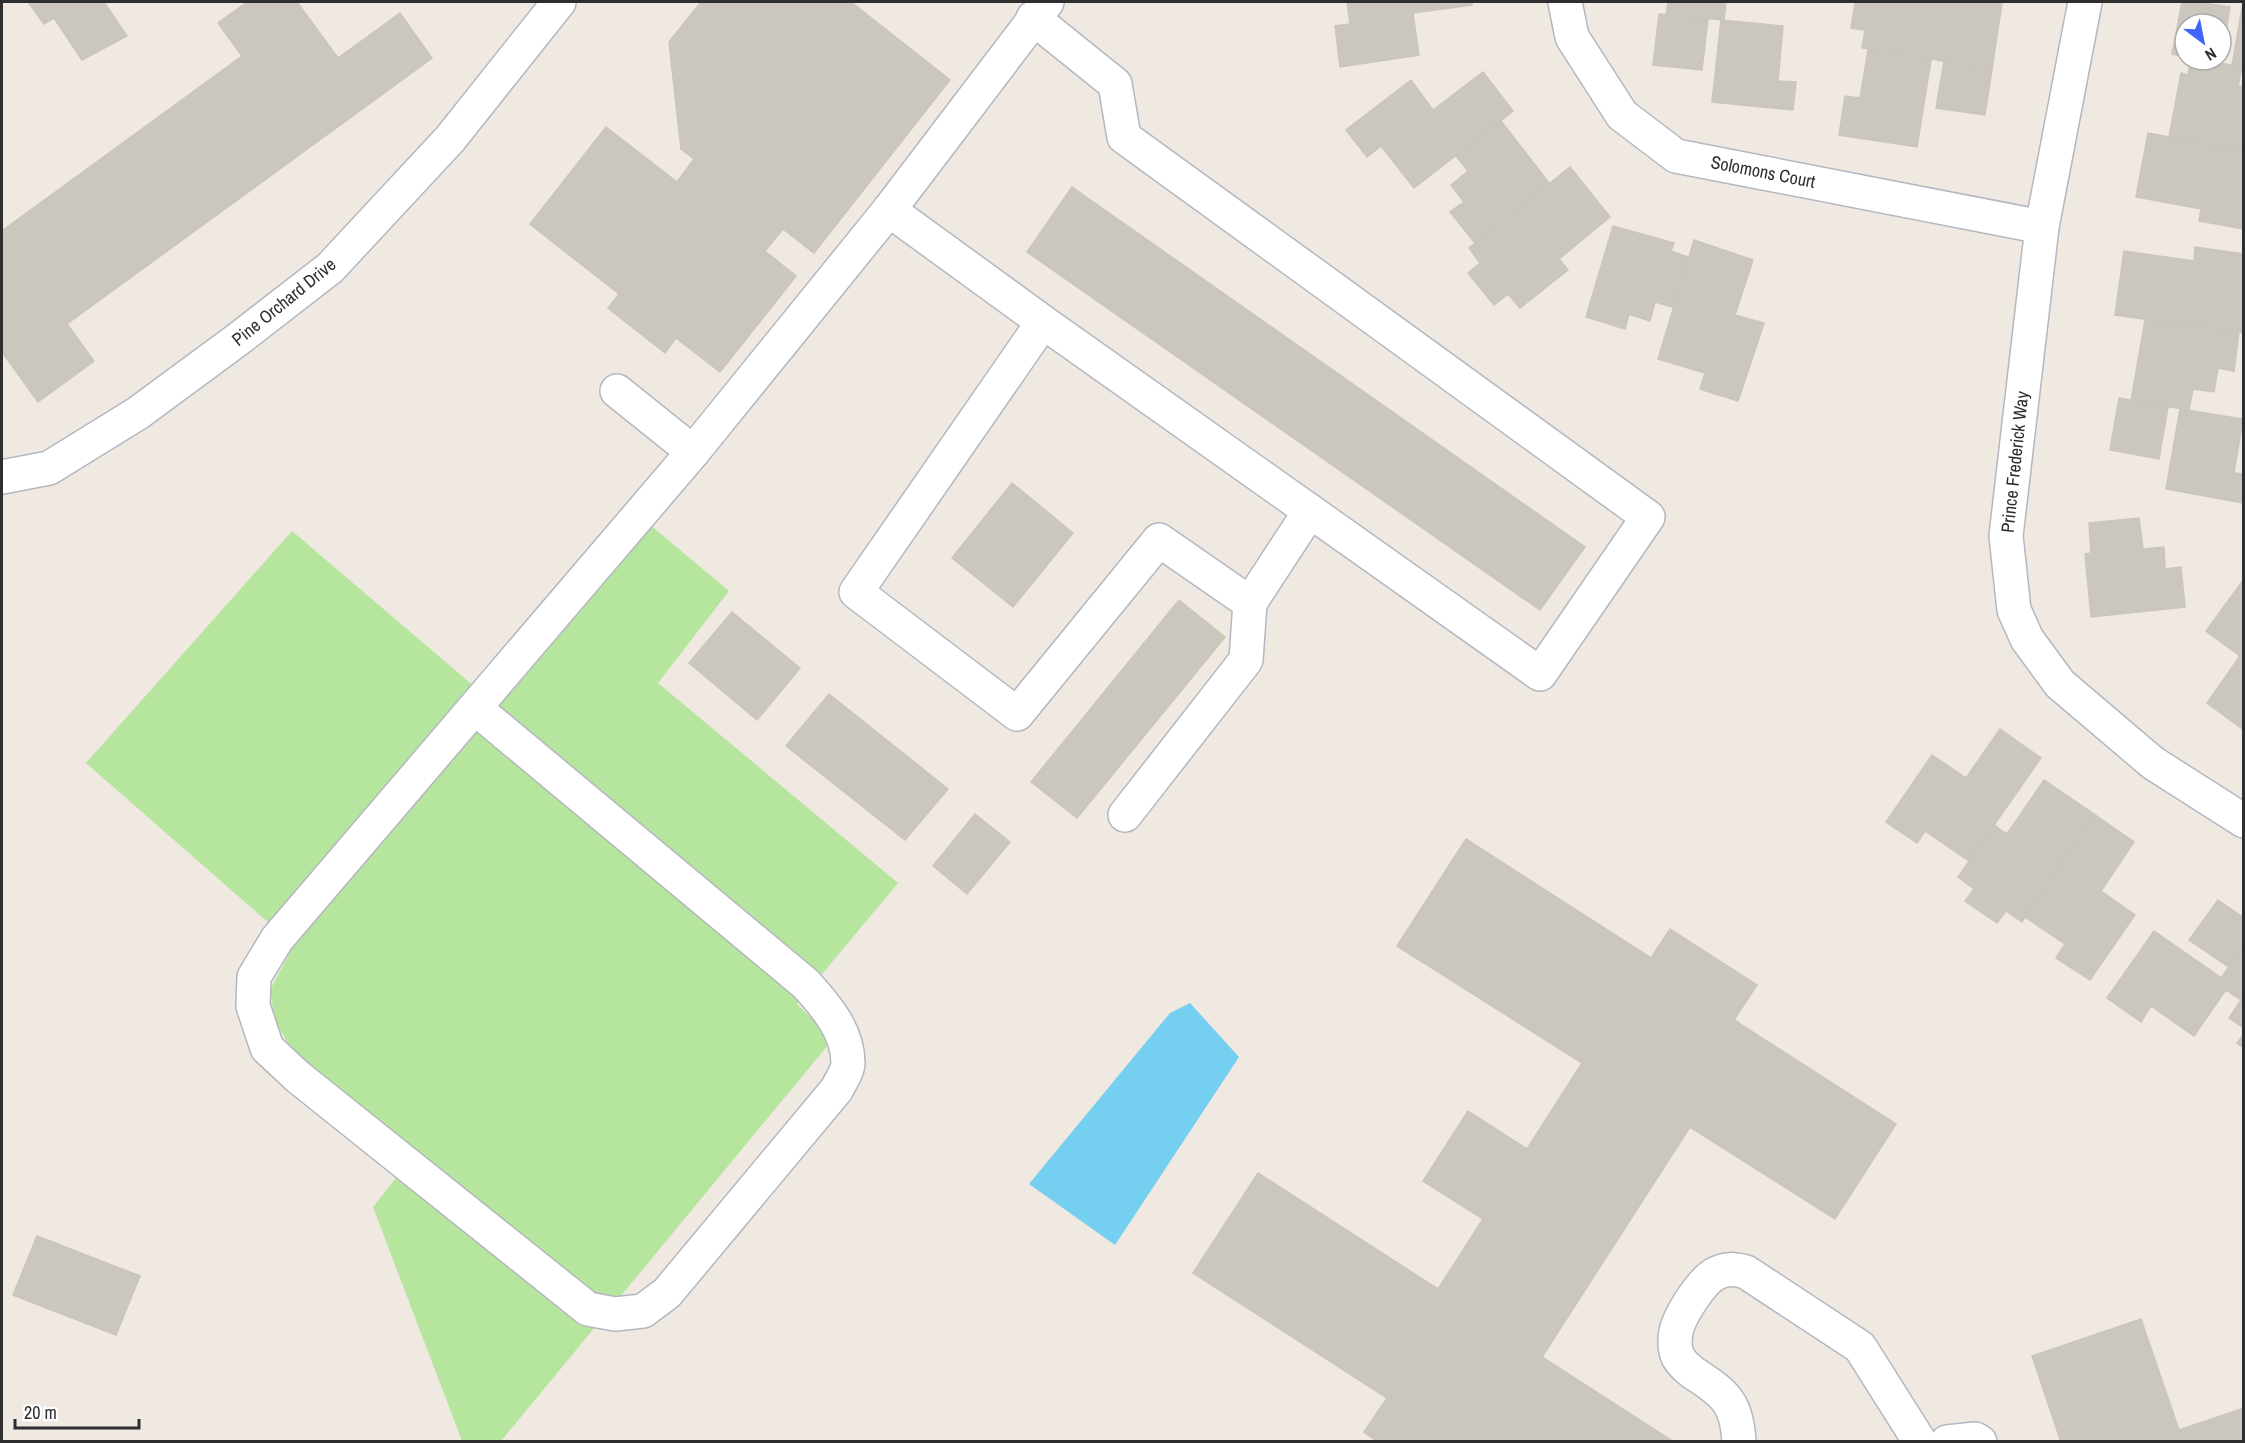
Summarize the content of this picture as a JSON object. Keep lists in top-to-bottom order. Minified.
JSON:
{"streets":{"street":["Solomons Court","Pine Orchard Drive","Prince Frederick Way"]},"crossings":[["Solomons Court","Prince Frederick Way"]],"scale_bar":"20 m","north":"bottom right"}
